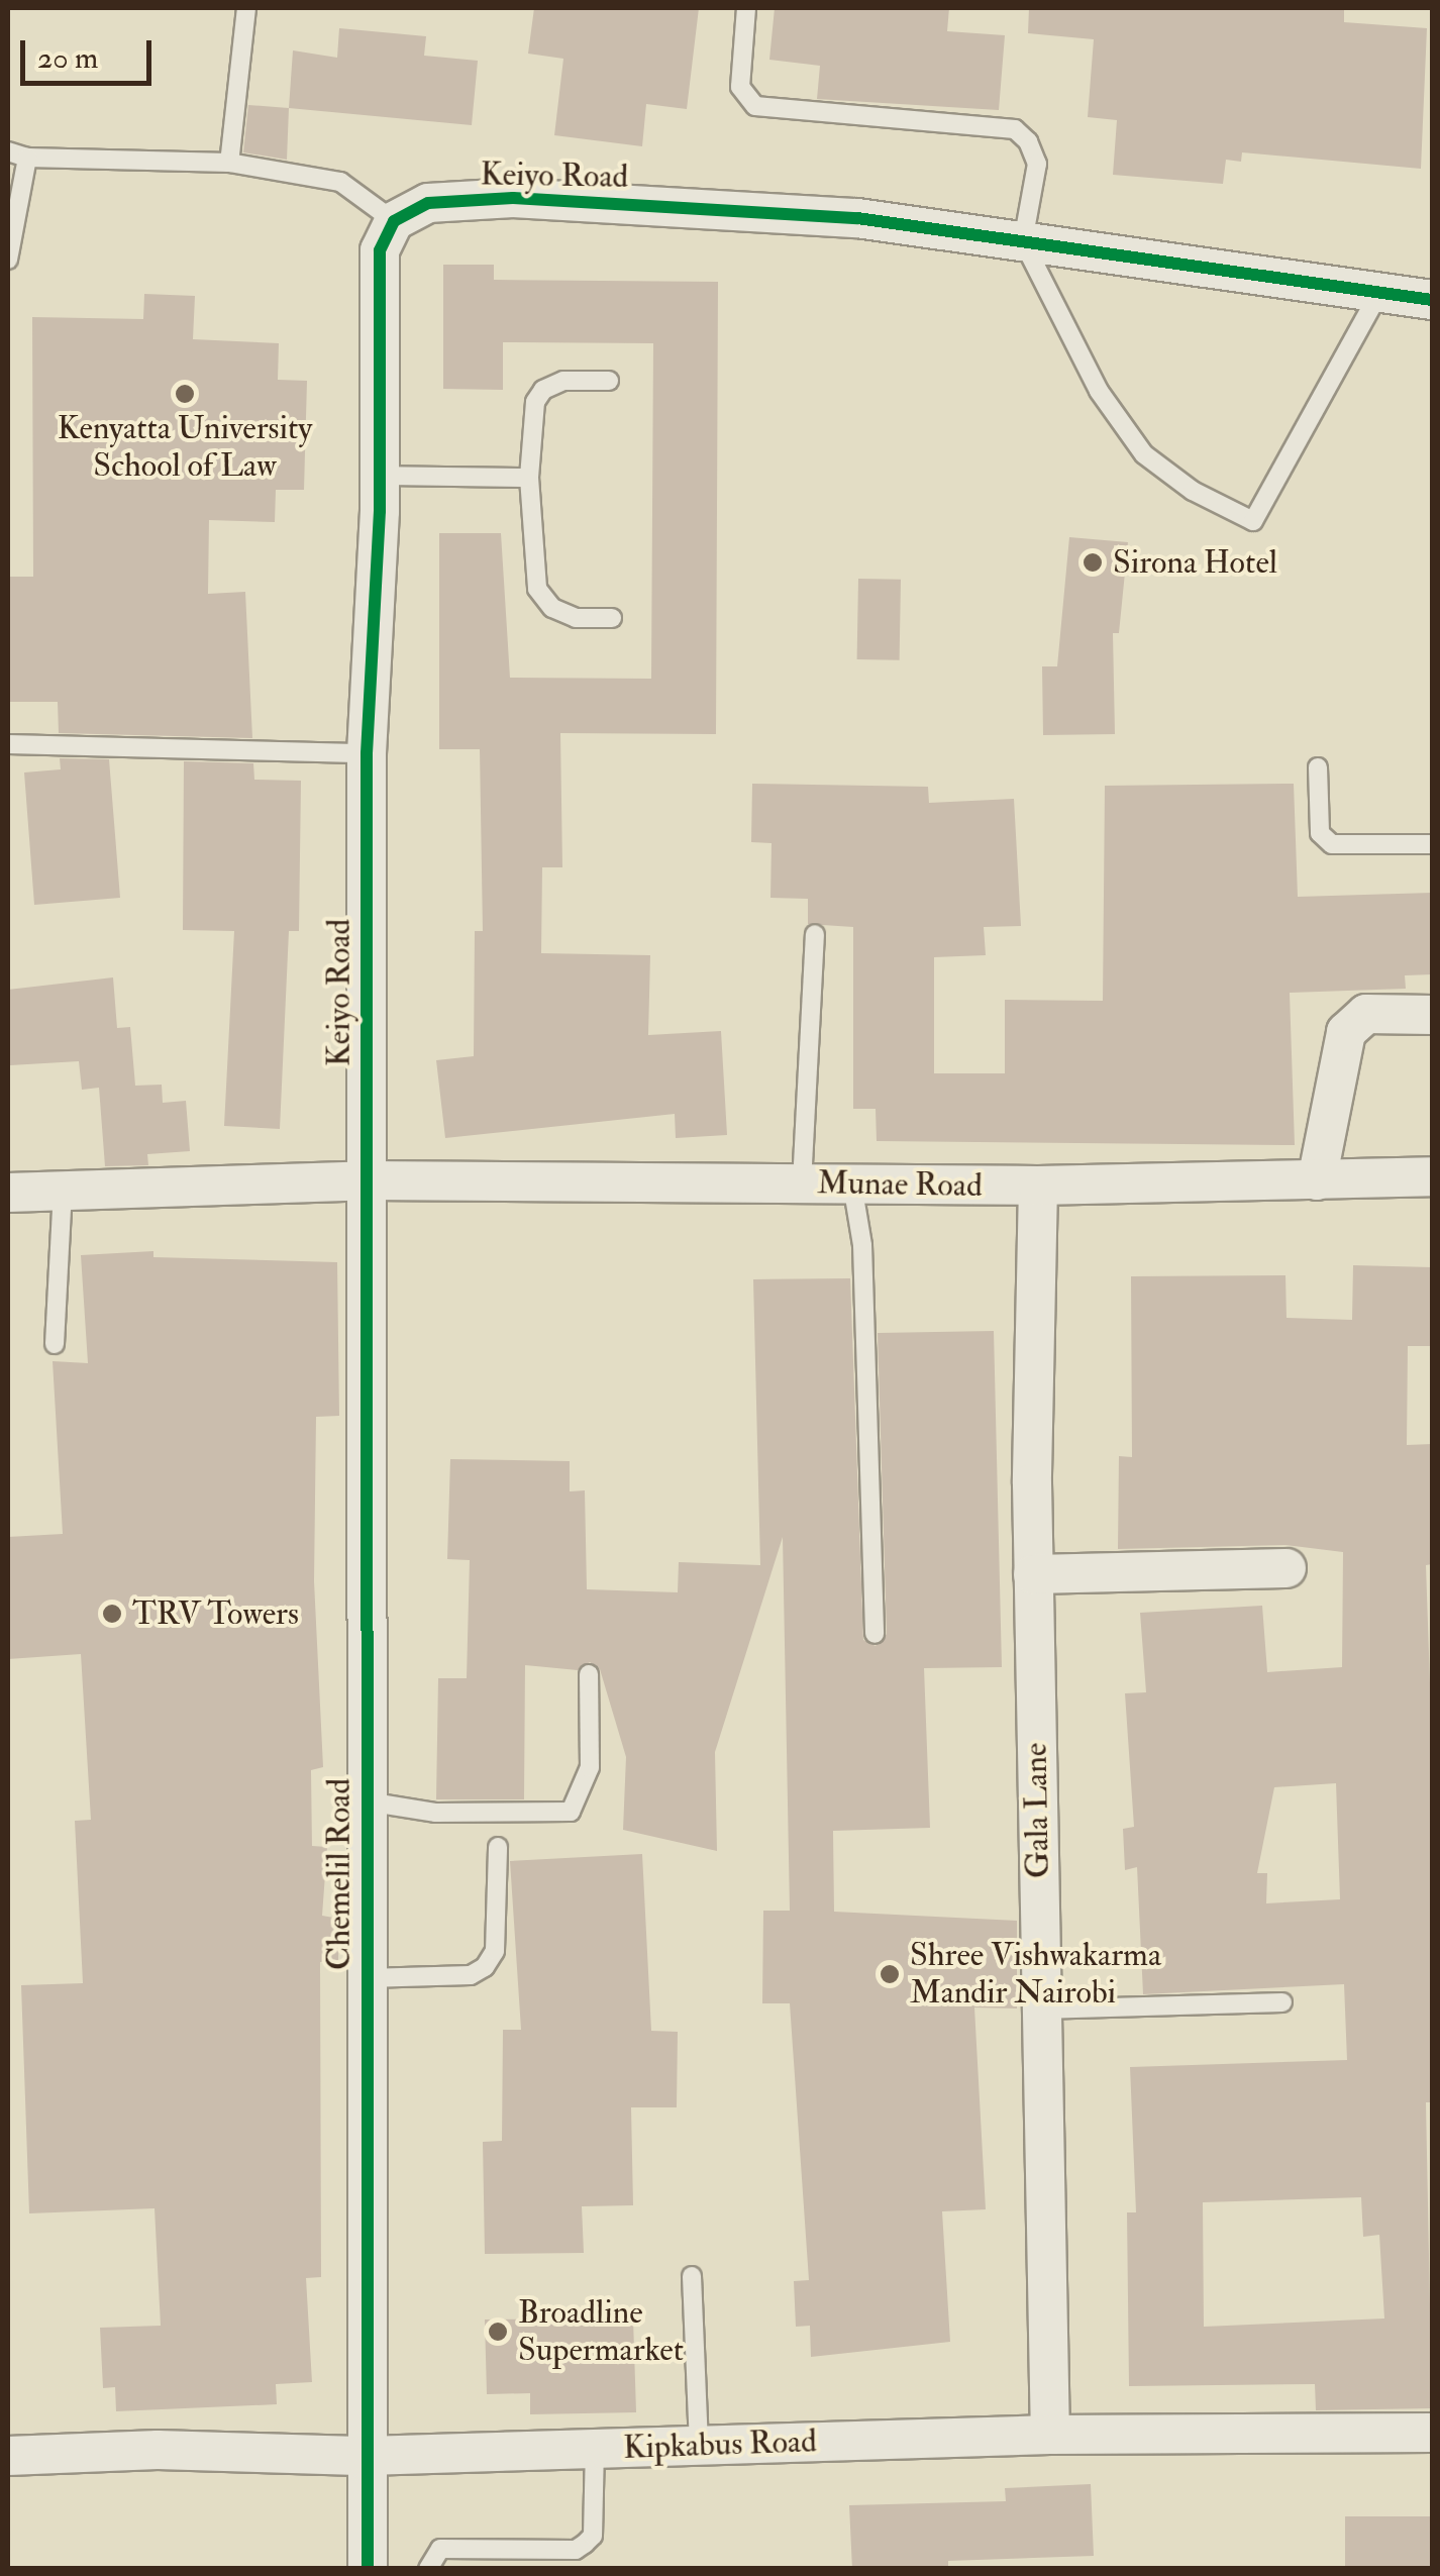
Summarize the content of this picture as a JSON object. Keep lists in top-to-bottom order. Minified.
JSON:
{"streets":{"street":["Keiyo Road","Munae Road","Gala Lane","Chemelil Road","Kipkabus Road"]},"crossings":[["Keiyo Road","Munae Road"],["Keiyo Road","Chemelil Road"],["Munae Road","Gala Lane"],["Munae Road","Chemelil Road"],["Gala Lane","Kipkabus Road"],["Chemelil Road","Kipkabus Road"]],"places":["Kenyatta University School of Law","Sirona Hotel","TRV Towers","Shree Vishwakarma Mandir Nairobi","Broadline Supermarket"],"scale_bar":"20 m"}
